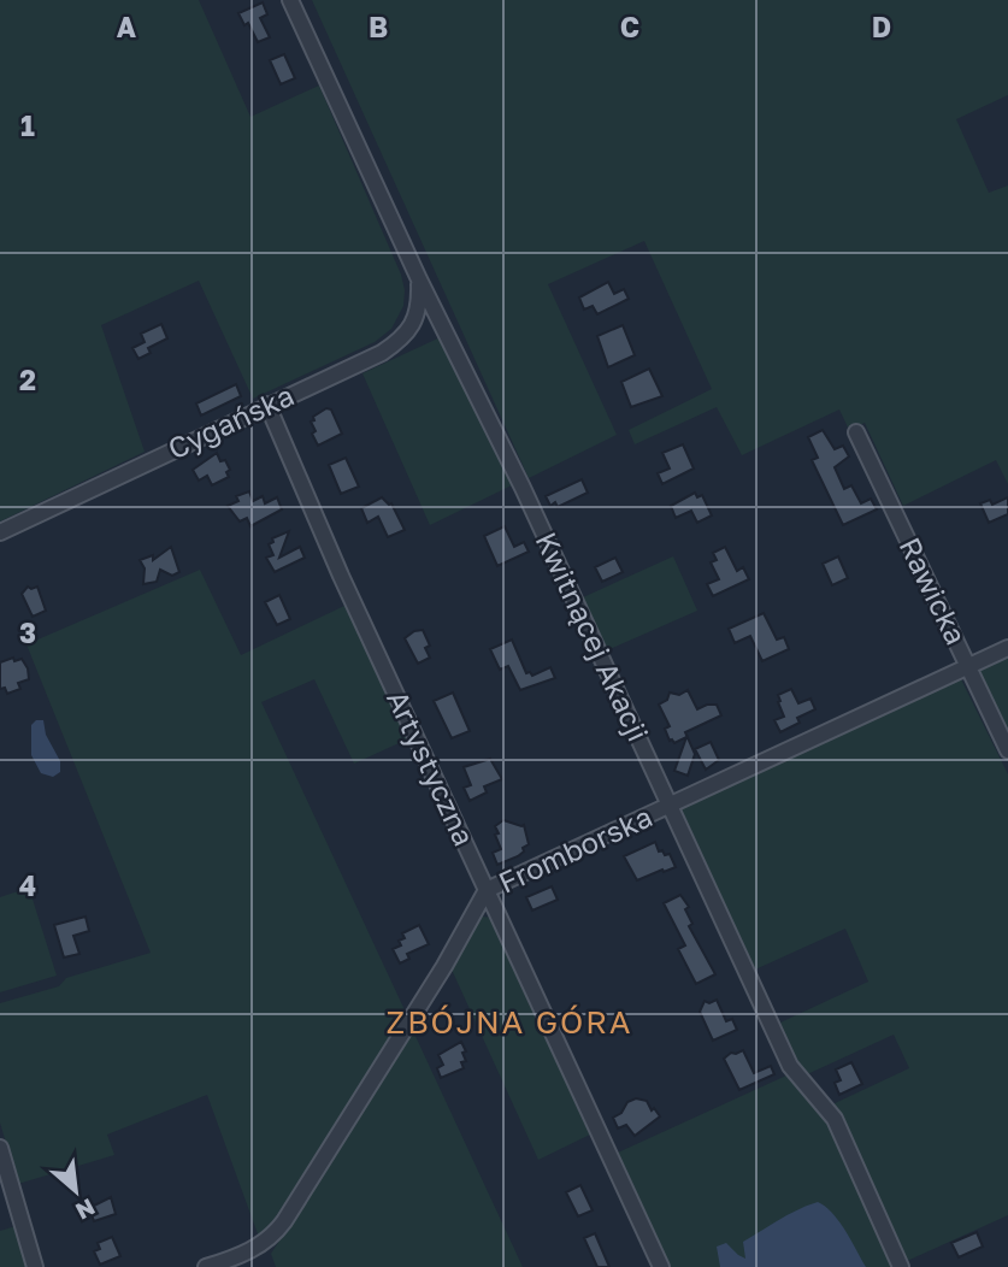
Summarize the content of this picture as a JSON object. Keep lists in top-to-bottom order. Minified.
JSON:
{"streets":{"street":["Cygańska","Rawicka","Kwitnącej Akacji","Artystyczna","Fromborska"]},"crossings":[["Cygańska","Kwitnącej Akacji"],["Cygańska","Artystyczna"],["Rawicka","Fromborska"],["Kwitnącej Akacji","Fromborska"],["Artystyczna","Fromborska"]],"districts":["ZBÓJNA GÓRA"],"north":"bottom right","grid":{"columns":["A","B","C","D"],"rows":["1","2","3","4"]}}
